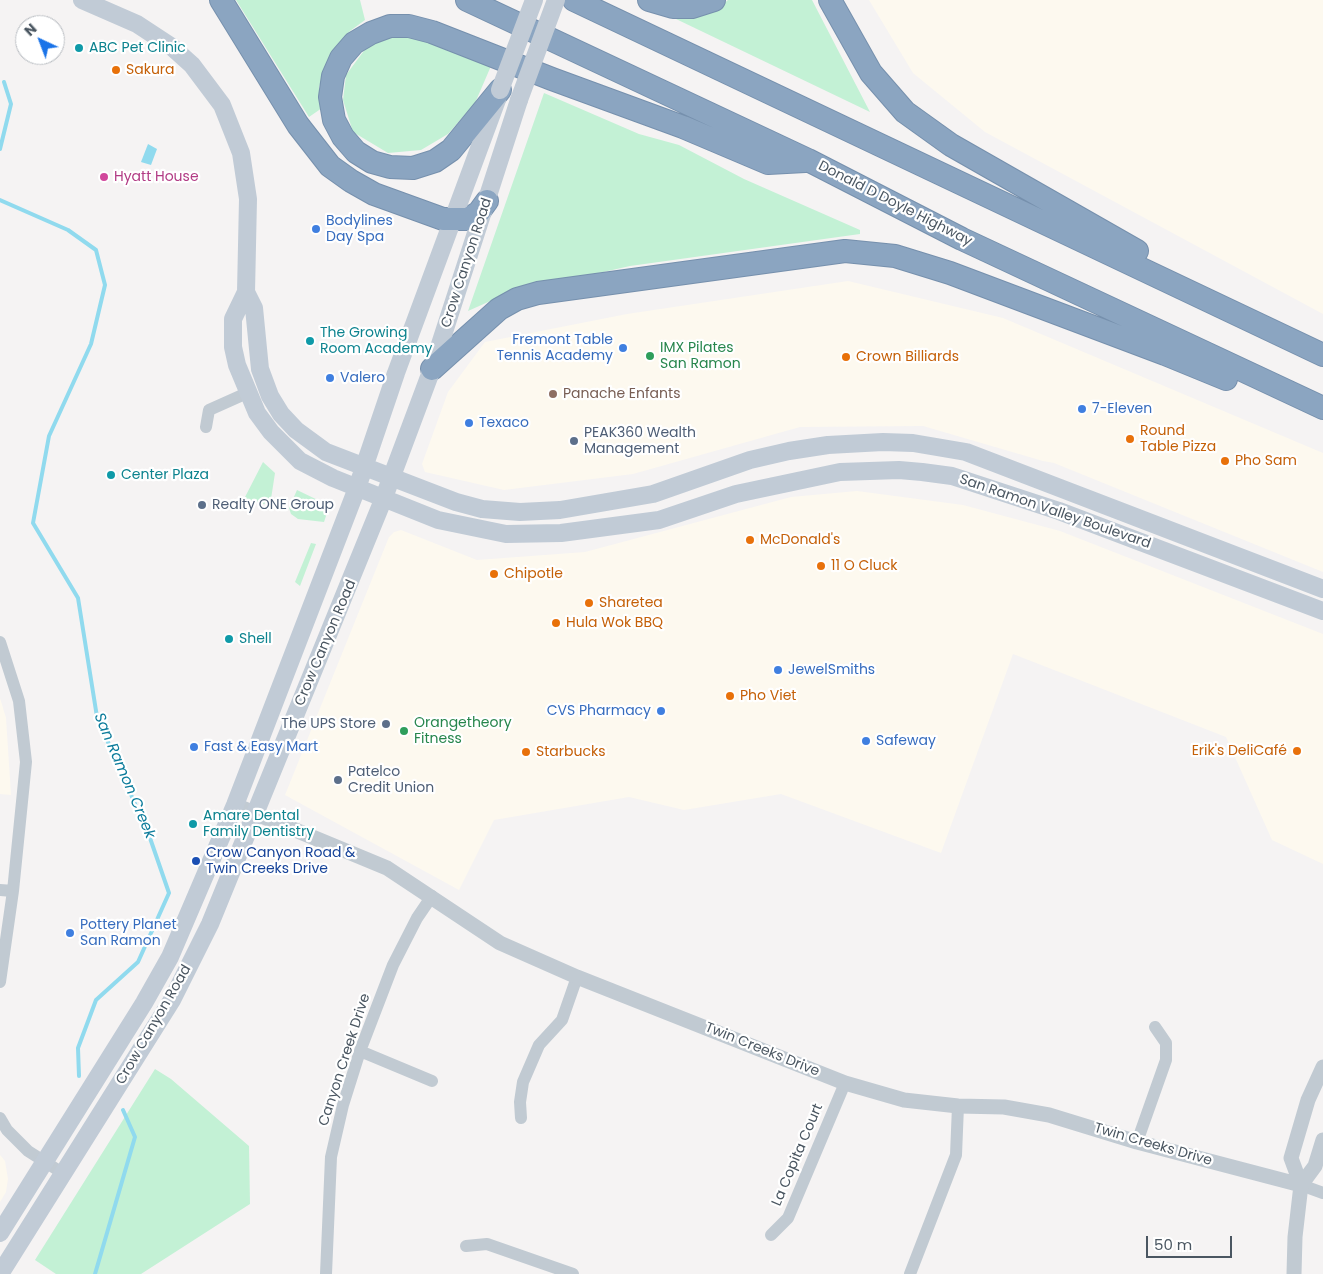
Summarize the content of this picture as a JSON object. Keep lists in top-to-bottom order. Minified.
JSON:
{"streets":{"highway":["Donald D Doyle Highway"],"main road":["Crow Canyon Road","San Ramon Valley Boulevard"],"street":["Twin Creeks Drive","Canyon Creek Drive","La Copita Court"]},"crossings":[["Crow Canyon Road","San Ramon Valley Boulevard"],["Crow Canyon Road","Twin Creeks Drive"],["Twin Creeks Drive","Canyon Creek Drive"],["Twin Creeks Drive","La Copita Court"]],"water":["San Ramon Creek"],"places":["ABC Pet Clinic","Sakura","Hyatt House","Bodylines Day Spa","The Growing Room Academy","Fremont Table Tennis Academy","IMX Pilates San Ramon","Crown Billiards","Valero","Panache Enfants","7-Eleven","Texaco","Round Table Pizza","PEAK360 Wealth Management","Pho Sam","Center Plaza","Realty ONE Group","McDonald's","11 O Cluck","Chipotle","Sharetea","Hula Wok BBQ","Shell","JewelSmiths","Pho Viet","CVS Pharmacy","The UPS Store","Orangetheory Fitness","Safeway","Fast & Easy Mart","Erik's DeliCafé","Starbucks","Patelco Credit Union","Amare Dental Family Dentistry","Crow Canyon Road & Twin Creeks Drive","Pottery Planet San Ramon"],"scale_bar":"50 m","north":"top left"}
